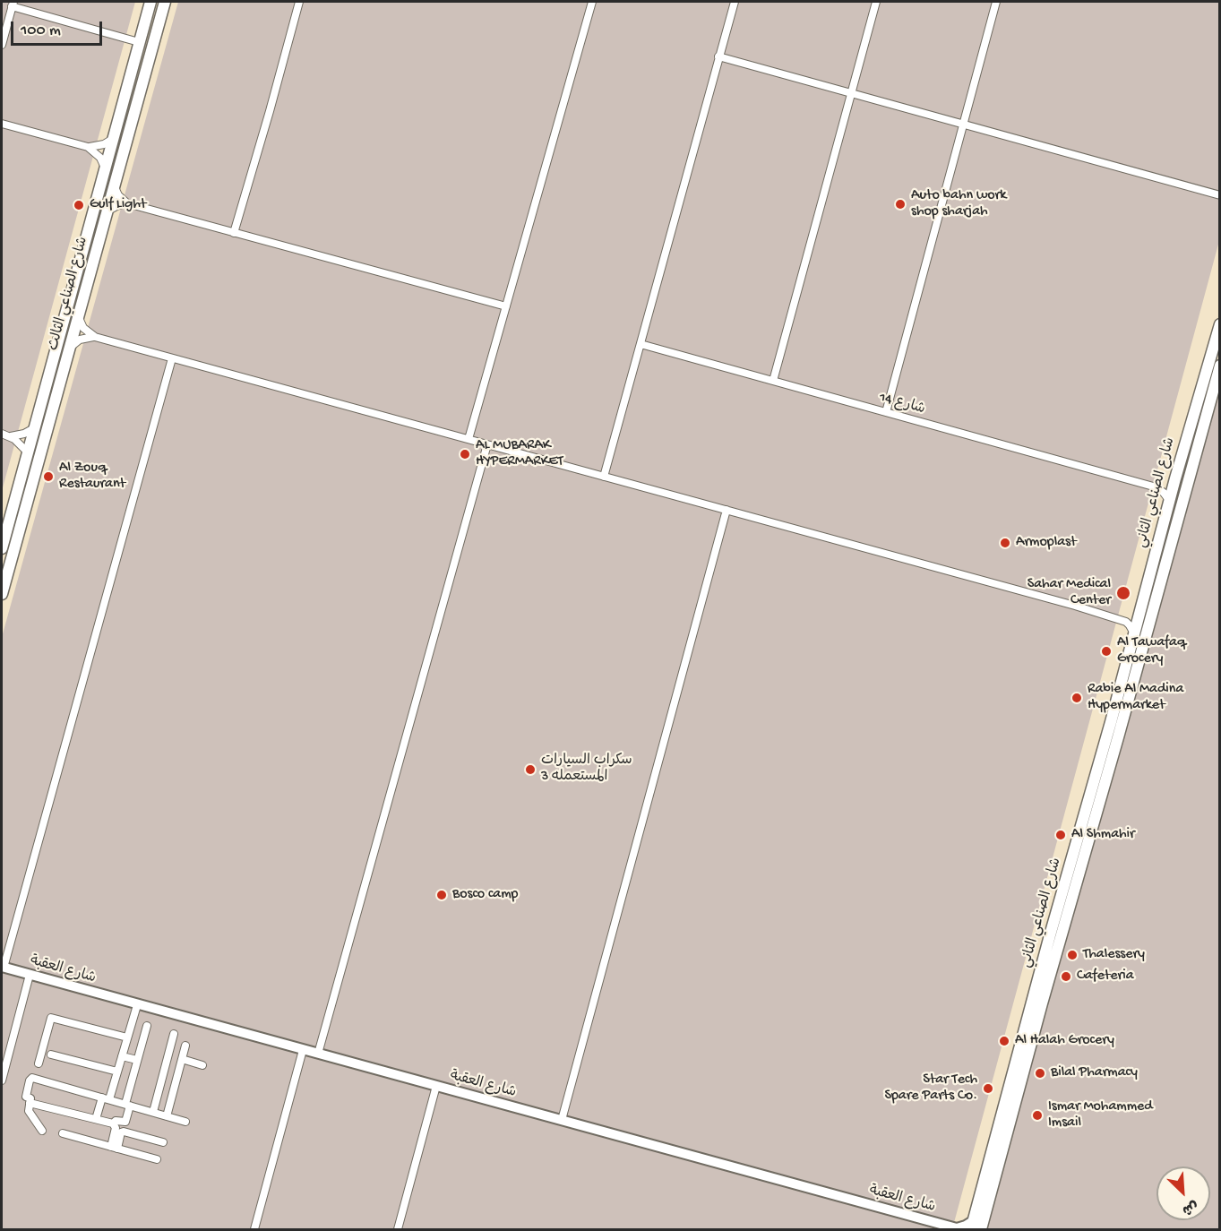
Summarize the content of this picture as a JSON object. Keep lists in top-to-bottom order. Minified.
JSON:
{"streets":{"main road":["شارع الصناعي الثالث","شارع الصناعي الثاني"],"street":["شارع 14","شارع العقبة"]},"crossings":[["شارع 14","شارع الصناعي الثاني"],["شارع الصناعي الثاني","شارع العقبة"]],"places":["Auto bahn work shop sharjah","Gulf Light","AL MUBARAK HYPERMARKET","Al Zouq Restaurant","Armoplast","Sahar Medical Center","Al Tawafaq Grocery","Rabie Al Madina Hypermarket","سكراب السيارات المستعمله 3","Al Shmahir","Bosco camp","Thalessery","Cafeteria","Al Halah Grocery","Bilal Pharmacy","Star Tech Spare Parts Co.","Ismar Mohammed Imsail"],"scale_bar":"100 m","north":"bottom right"}
